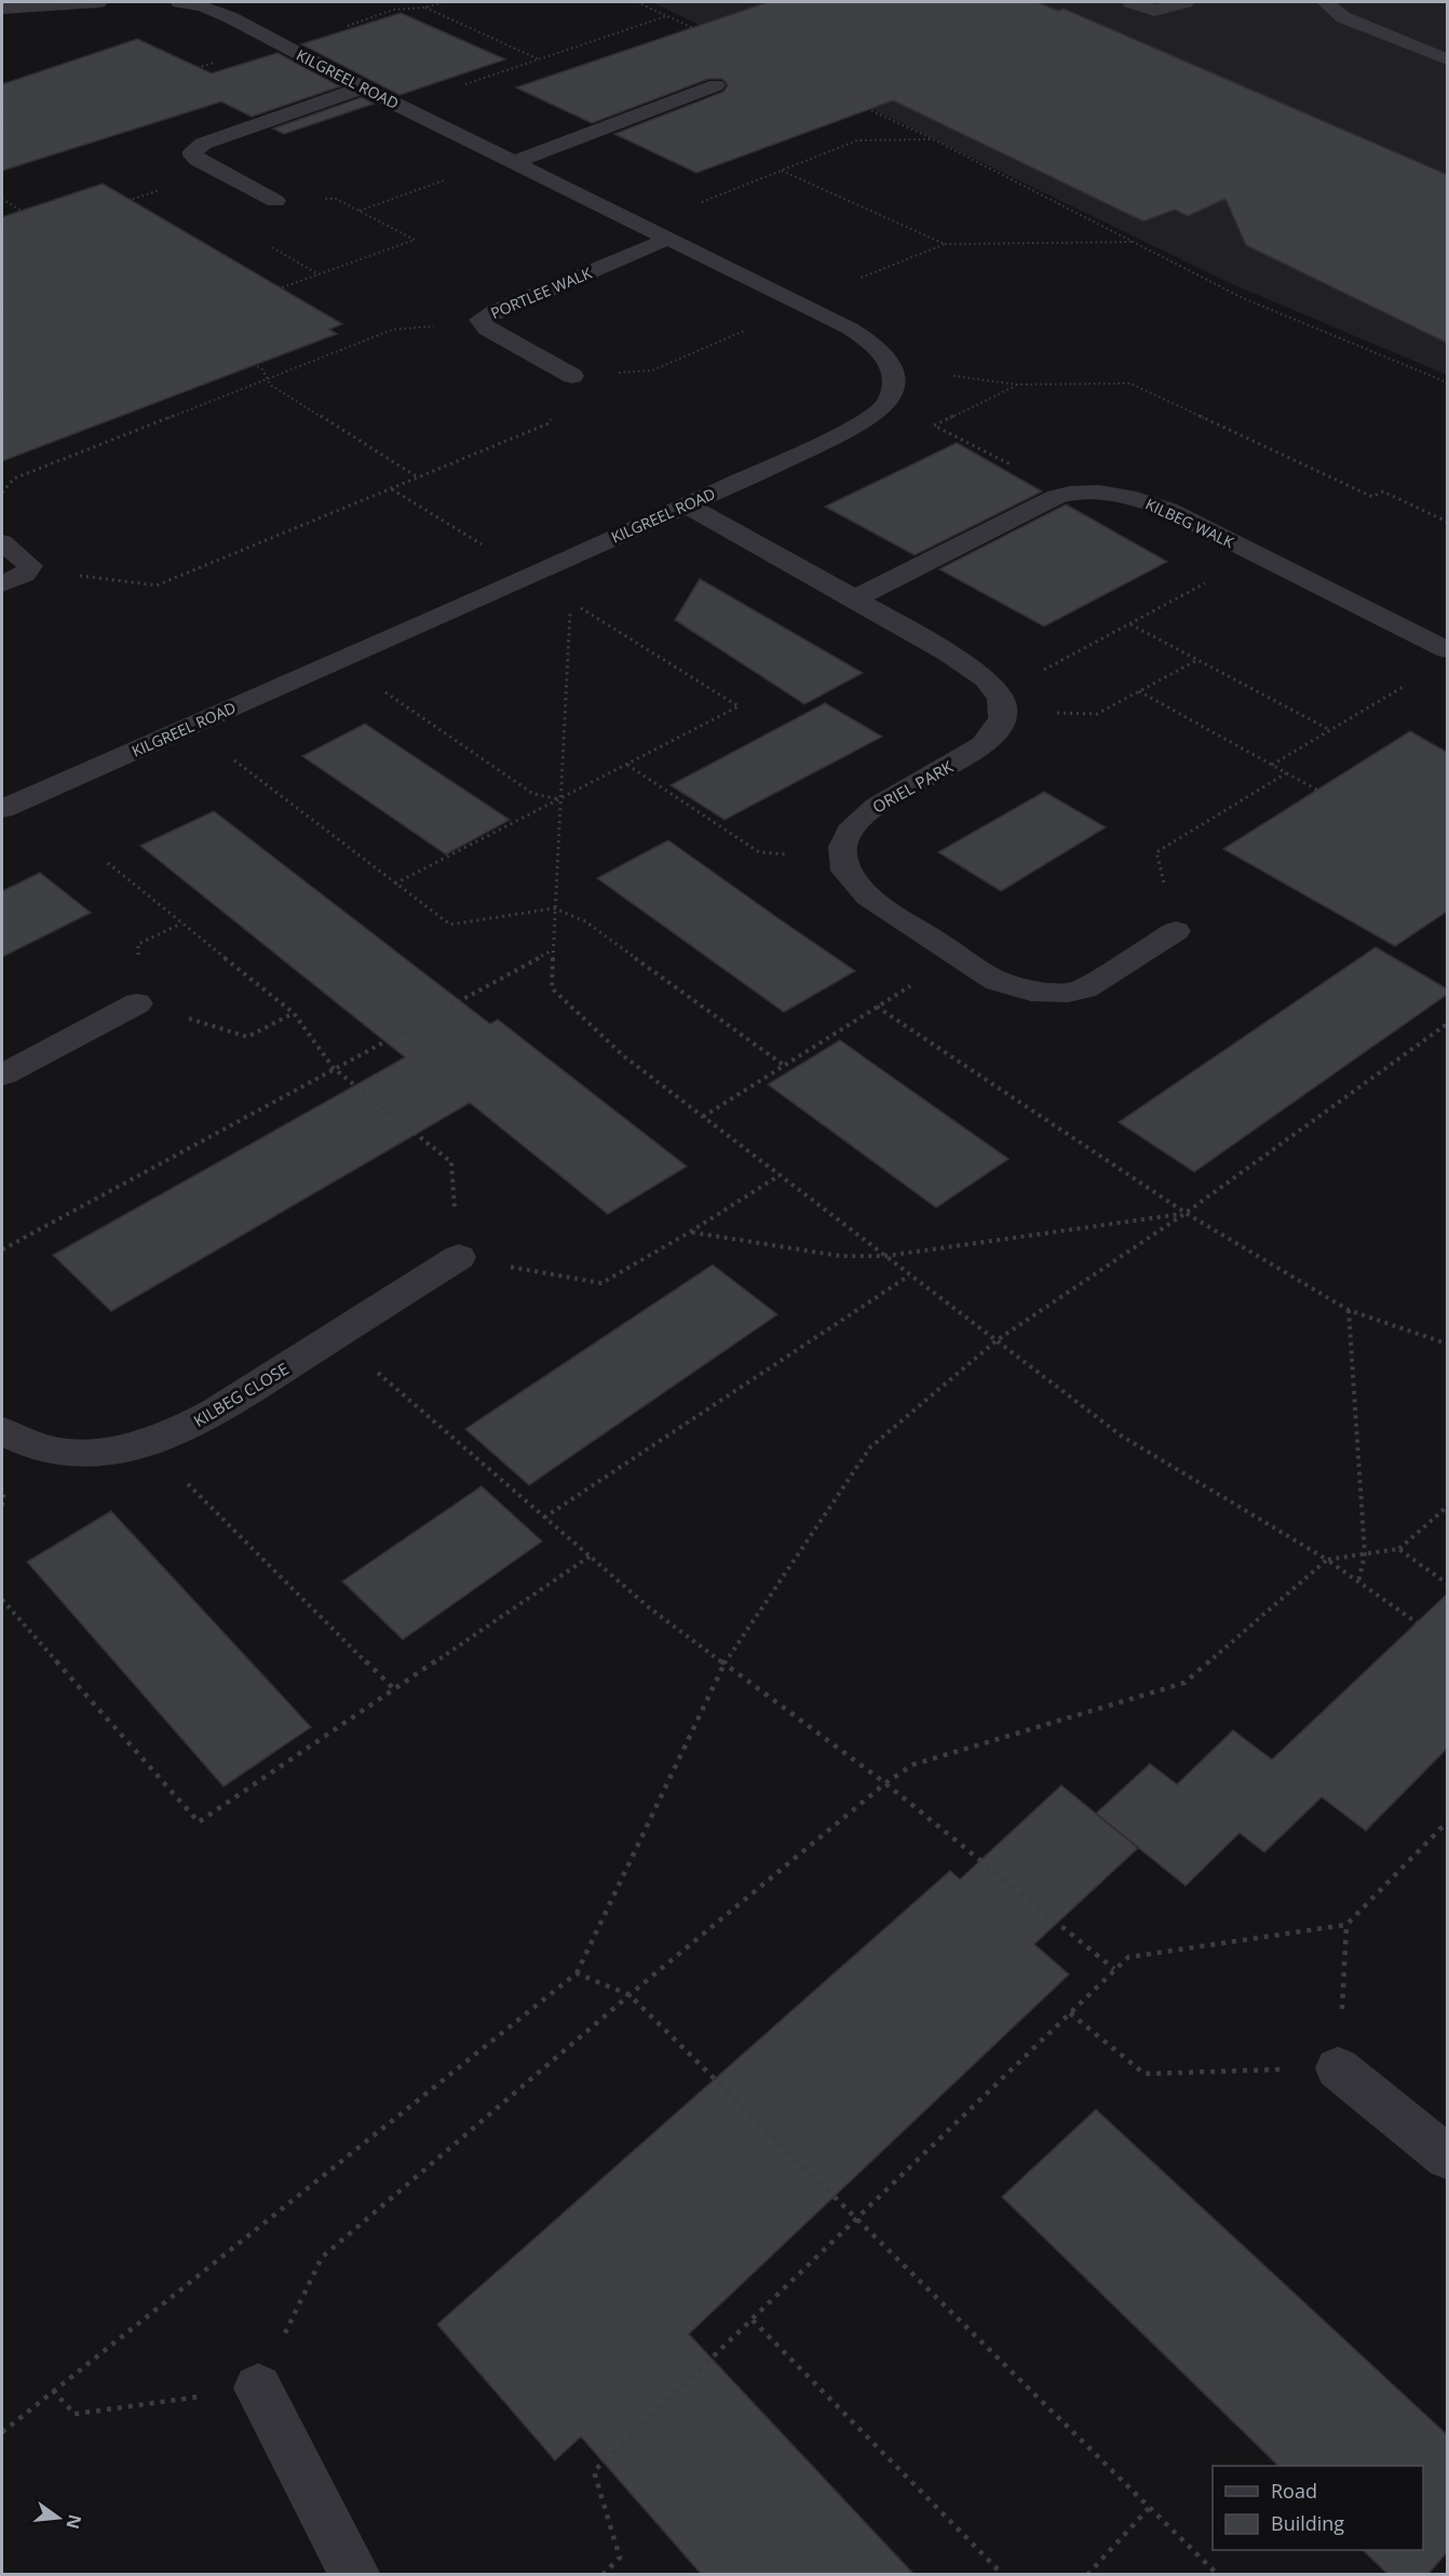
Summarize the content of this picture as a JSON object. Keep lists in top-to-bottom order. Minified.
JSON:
{"streets":{"street":["KILGREEL ROAD","PORTLEE WALK","KILBEG WALK","ORIEL PARK","KILBEG CLOSE"]},"crossings":[["KILGREEL ROAD","PORTLEE WALK"]],"legend":["Road","Building"],"north":"right"}
